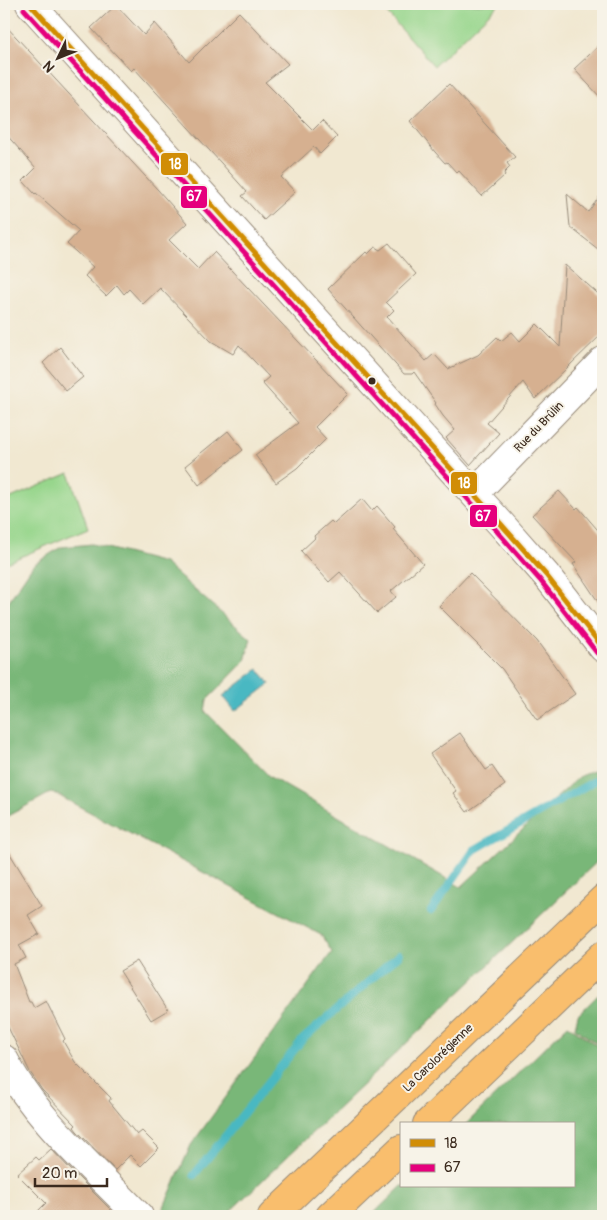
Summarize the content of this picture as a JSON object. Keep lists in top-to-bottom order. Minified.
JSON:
{"streets":{"highway":["La Carolorégienne"],"street":["Rue du Brûlin"]},"lines":["transit line 18","transit line 67"],"legend":["18","67"],"scale_bar":"20 m","north":"bottom left"}
